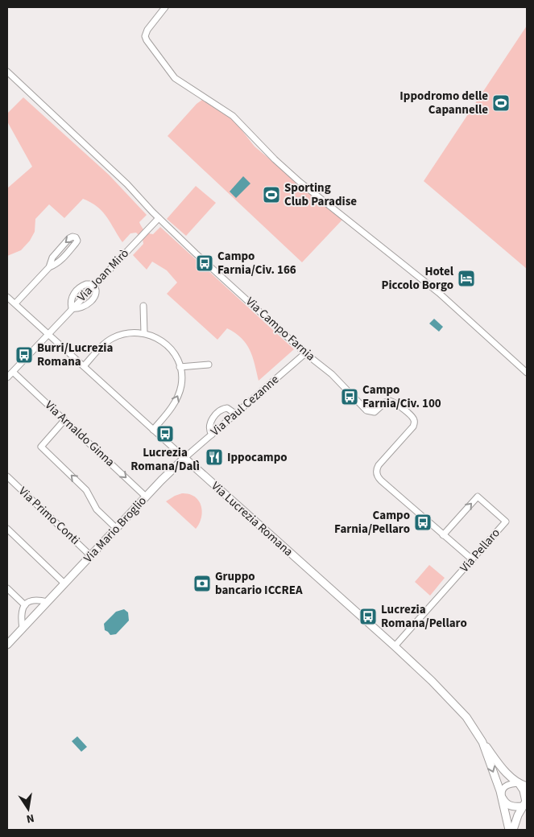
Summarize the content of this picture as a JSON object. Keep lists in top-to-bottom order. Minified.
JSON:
{"streets":{"street":["Via Joan Mirò","Via Campo Farnia","Via Paul Cezanne","Via Arnaldo Ginna","Via Primo Conti","Via Lucrezia Romana","Via Mario Broglio","Via Pellaro"]},"crossings":[["Via Joan Mirò","Via Campo Farnia"],["Via Joan Mirò","Via Arnaldo Ginna"],["Via Joan Mirò","Via Lucrezia Romana"],["Via Campo Farnia","Via Paul Cezanne"],["Via Campo Farnia","Via Pellaro"],["Via Paul Cezanne","Via Lucrezia Romana"],["Via Paul Cezanne","Via Mario Broglio"],["Via Arnaldo Ginna","Via Mario Broglio"],["Via Primo Conti","Via Mario Broglio"],["Via Lucrezia Romana","Via Mario Broglio"],["Via Lucrezia Romana","Via Pellaro"]],"one_way":["Via Arnaldo Ginna"],"places":{"sports":["Ippodromo delle Capannelle","Sporting Club Paradise"],"bus stop":["Campo Farnia/Civ. 166","Burri/Lucrezia Romana","Campo Farnia/Civ. 100","Lucrezia Romana/Dalì","Campo Farnia/Pellaro","Lucrezia Romana/Pellaro"],"hotel":["Hotel Piccolo Borgo"],"restaurant":["Ippocampo"],"bank":["Gruppo bancario ICCREA"]},"north":"bottom"}
